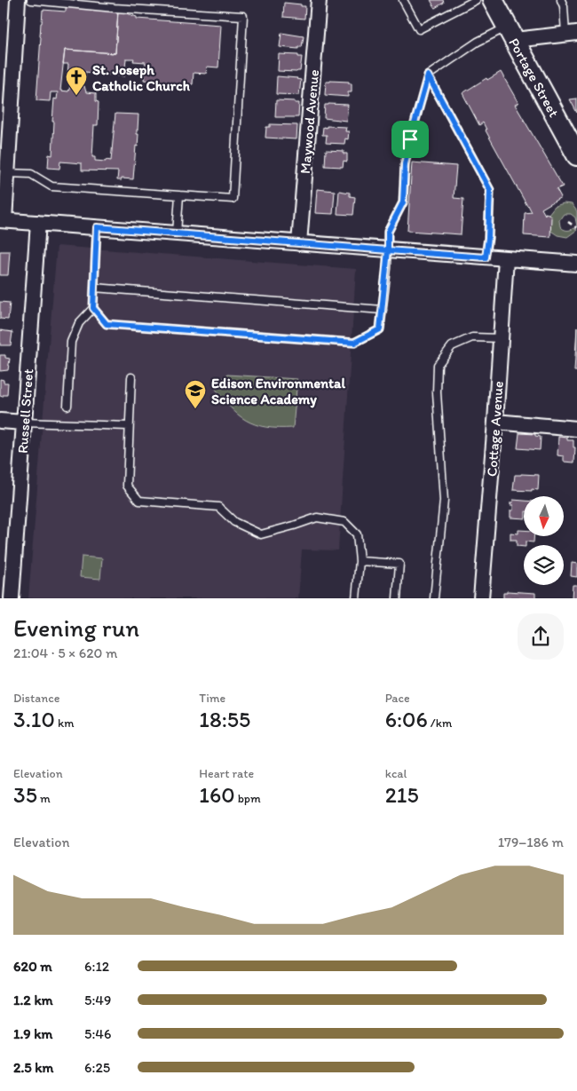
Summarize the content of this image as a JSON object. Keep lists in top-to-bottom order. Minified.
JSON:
{"streets":{"main road":["Portage Street"],"street":["Maywood Avenue","Russell Street","Cottage Avenue"]},"places":{"church":["St. Joseph Catholic Church"],"school or university":["Edison Environmental Science Academy"]},"north":"bottom","page":{"heading":["Evening run","21:04 · 5 × 620 m"],"stats":[["Distance","3.10 km"],["Time","18:55"],["Pace","6:06 /km"],["Elevation","35 m"],["Heart rate","160 bpm"],["kcal","215"]],"chart":["Elevation","179–186 m"],"list":[{"name":"620 m","note":"6:12"},{"name":"1.2 km","note":"5:49"},{"name":"1.9 km","note":"5:46"},{"name":"2.5 km","note":"6:25"}]}}
